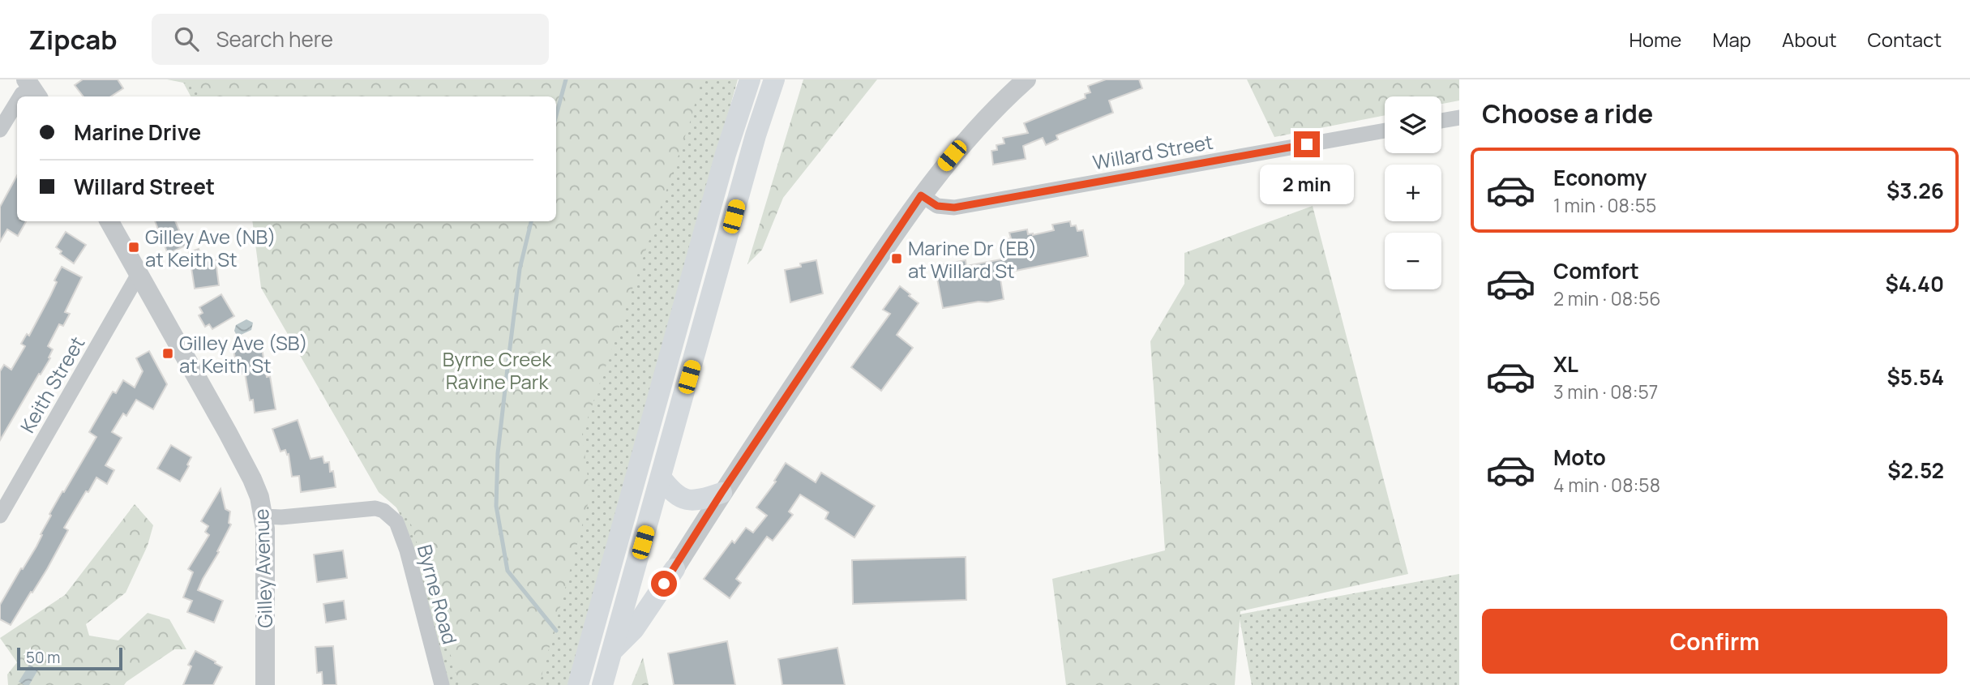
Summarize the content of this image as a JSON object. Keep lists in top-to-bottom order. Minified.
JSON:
{"streets":{"street":["Willard Street","Keith Street","Gilley Avenue","Byrne Road"]},"crossings":[["Keith Street","Gilley Avenue"],["Gilley Avenue","Byrne Road"]],"parks":["Byrne Creek Ravine Park"],"places":{"transit":["Gilley Ave (NB) at Keith St","Marine Dr (EB) at Willard St","Gilley Ave (SB) at Keith St"]},"scale_bar":"50 m","page":{"header":"Zipcab","search":"Search here","nav":["Home","Map","About","Contact"],"heading":"Choose a ride","map_buttons":["+","−"],"banner":["Marine Drive","Willard Street"],"list":[{"name":"Economy","note":"1 min · 08:55","value":"$3.26"},{"name":"Comfort","note":"2 min · 08:56","value":"$4.40"},{"name":"XL","note":"3 min · 08:57","value":"$5.54"},{"name":"Moto","note":"4 min · 08:58","value":"$2.52"}],"bubble":"2 min","buttons":"Confirm","scale":"50 m"}}
